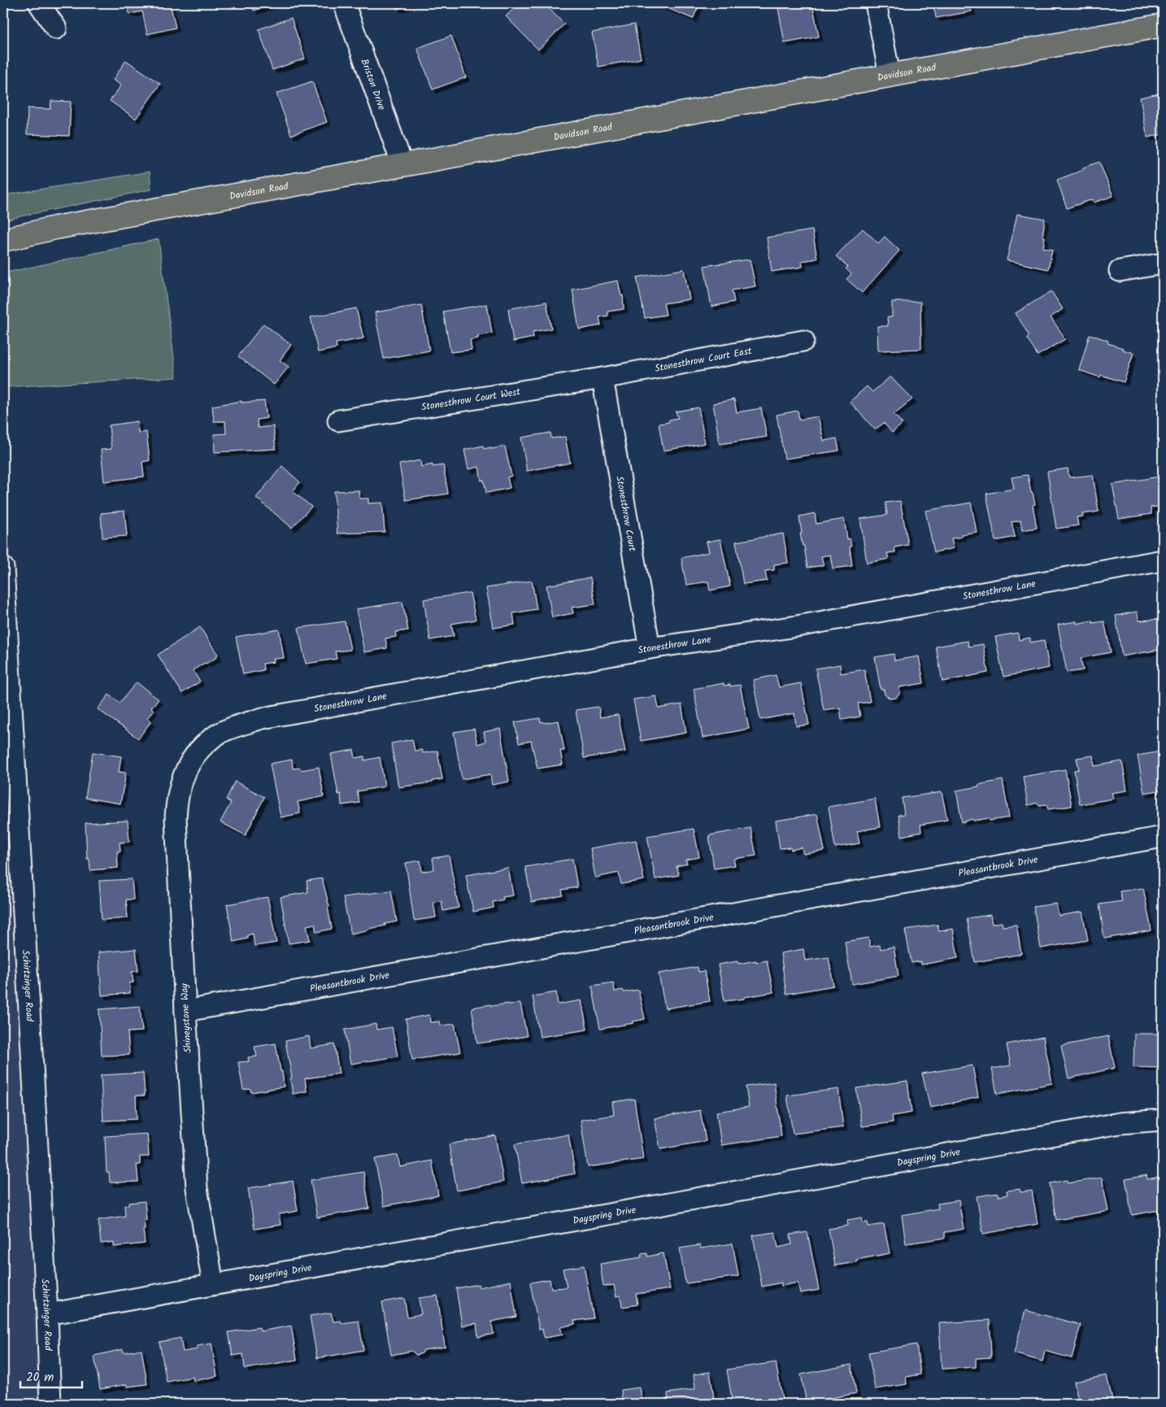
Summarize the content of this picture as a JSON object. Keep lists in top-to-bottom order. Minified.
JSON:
{"streets":{"main road":["Davidson Road"],"street":["Briston Drive","Stonesthrow Court East","Stonesthrow Court West","Stonesthrow Court","Stonesthrow Lane","Pleasantbrook Drive","Schirtzinger Road","Shineystone Way","Dayspring Drive"]},"crossings":[["Davidson Road","Briston Drive"],["Stonesthrow Court East","Stonesthrow Court West"],["Stonesthrow Court East","Stonesthrow Court"],["Stonesthrow Court West","Stonesthrow Court"],["Stonesthrow Court","Stonesthrow Lane"],["Stonesthrow Lane","Shineystone Way"],["Pleasantbrook Drive","Shineystone Way"],["Schirtzinger Road","Dayspring Drive"],["Shineystone Way","Dayspring Drive"]],"scale_bar":"20 m"}
